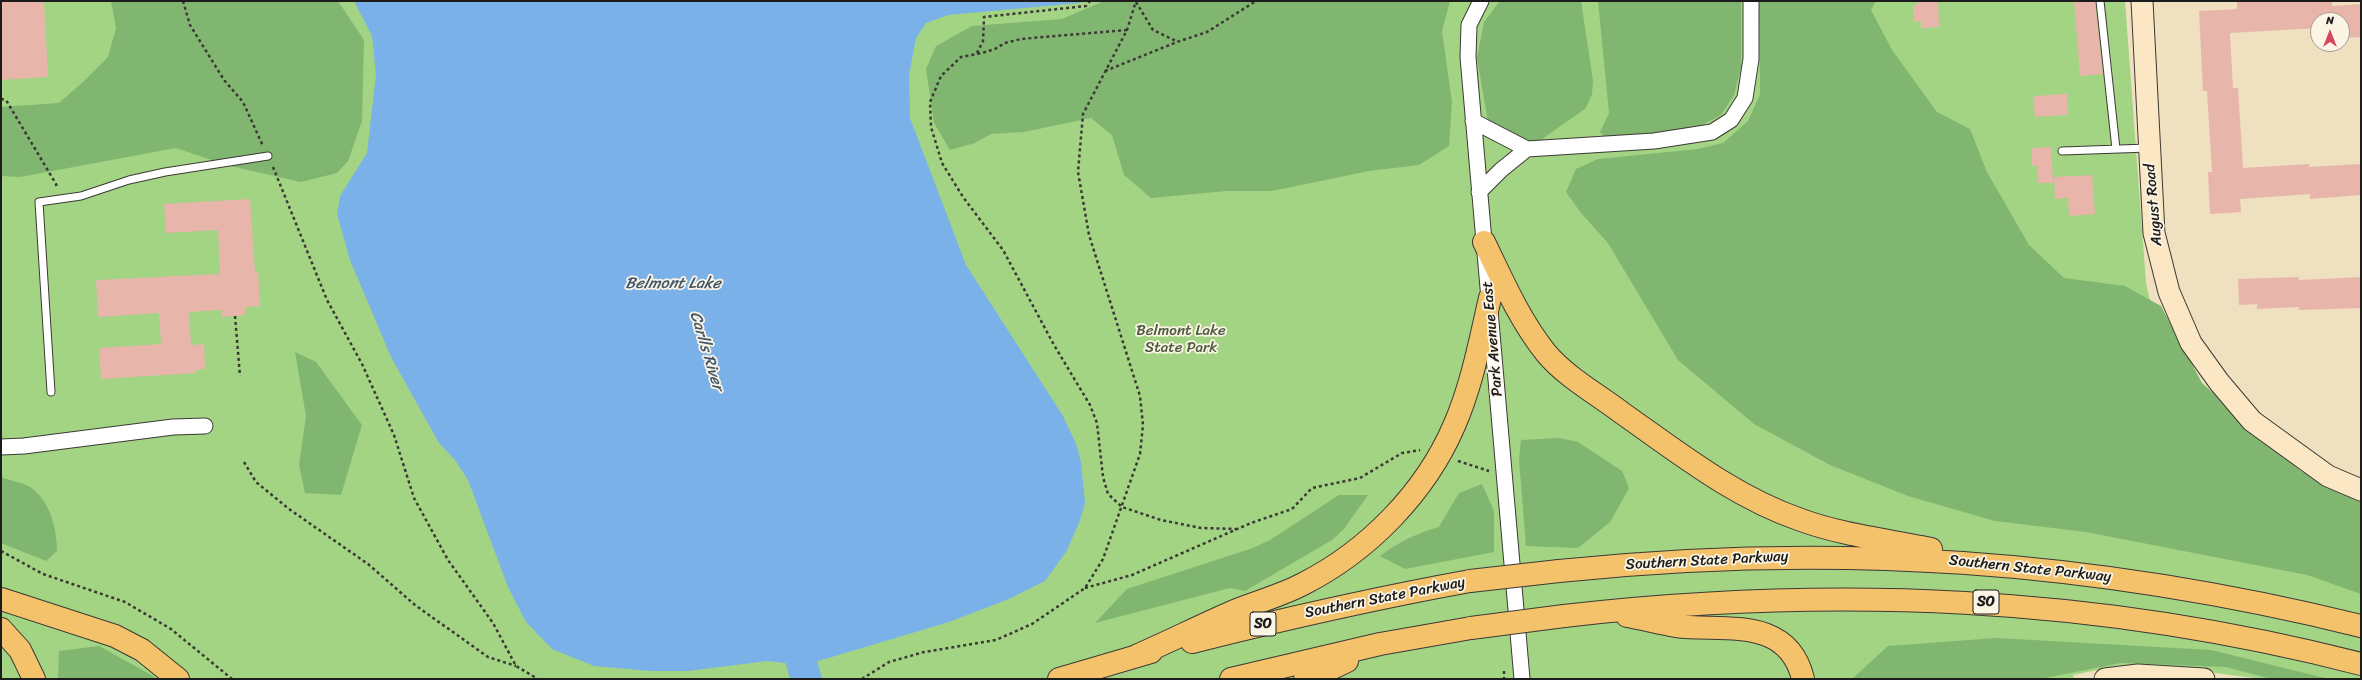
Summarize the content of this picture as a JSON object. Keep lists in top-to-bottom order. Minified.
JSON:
{"streets":{"highway":["Southern State Parkway","SO"],"street":["August Road","Park Avenue East"]},"water":["Belmont Lake","Carlls River"],"parks":["Belmont Lake State Park"],"north":"top"}
